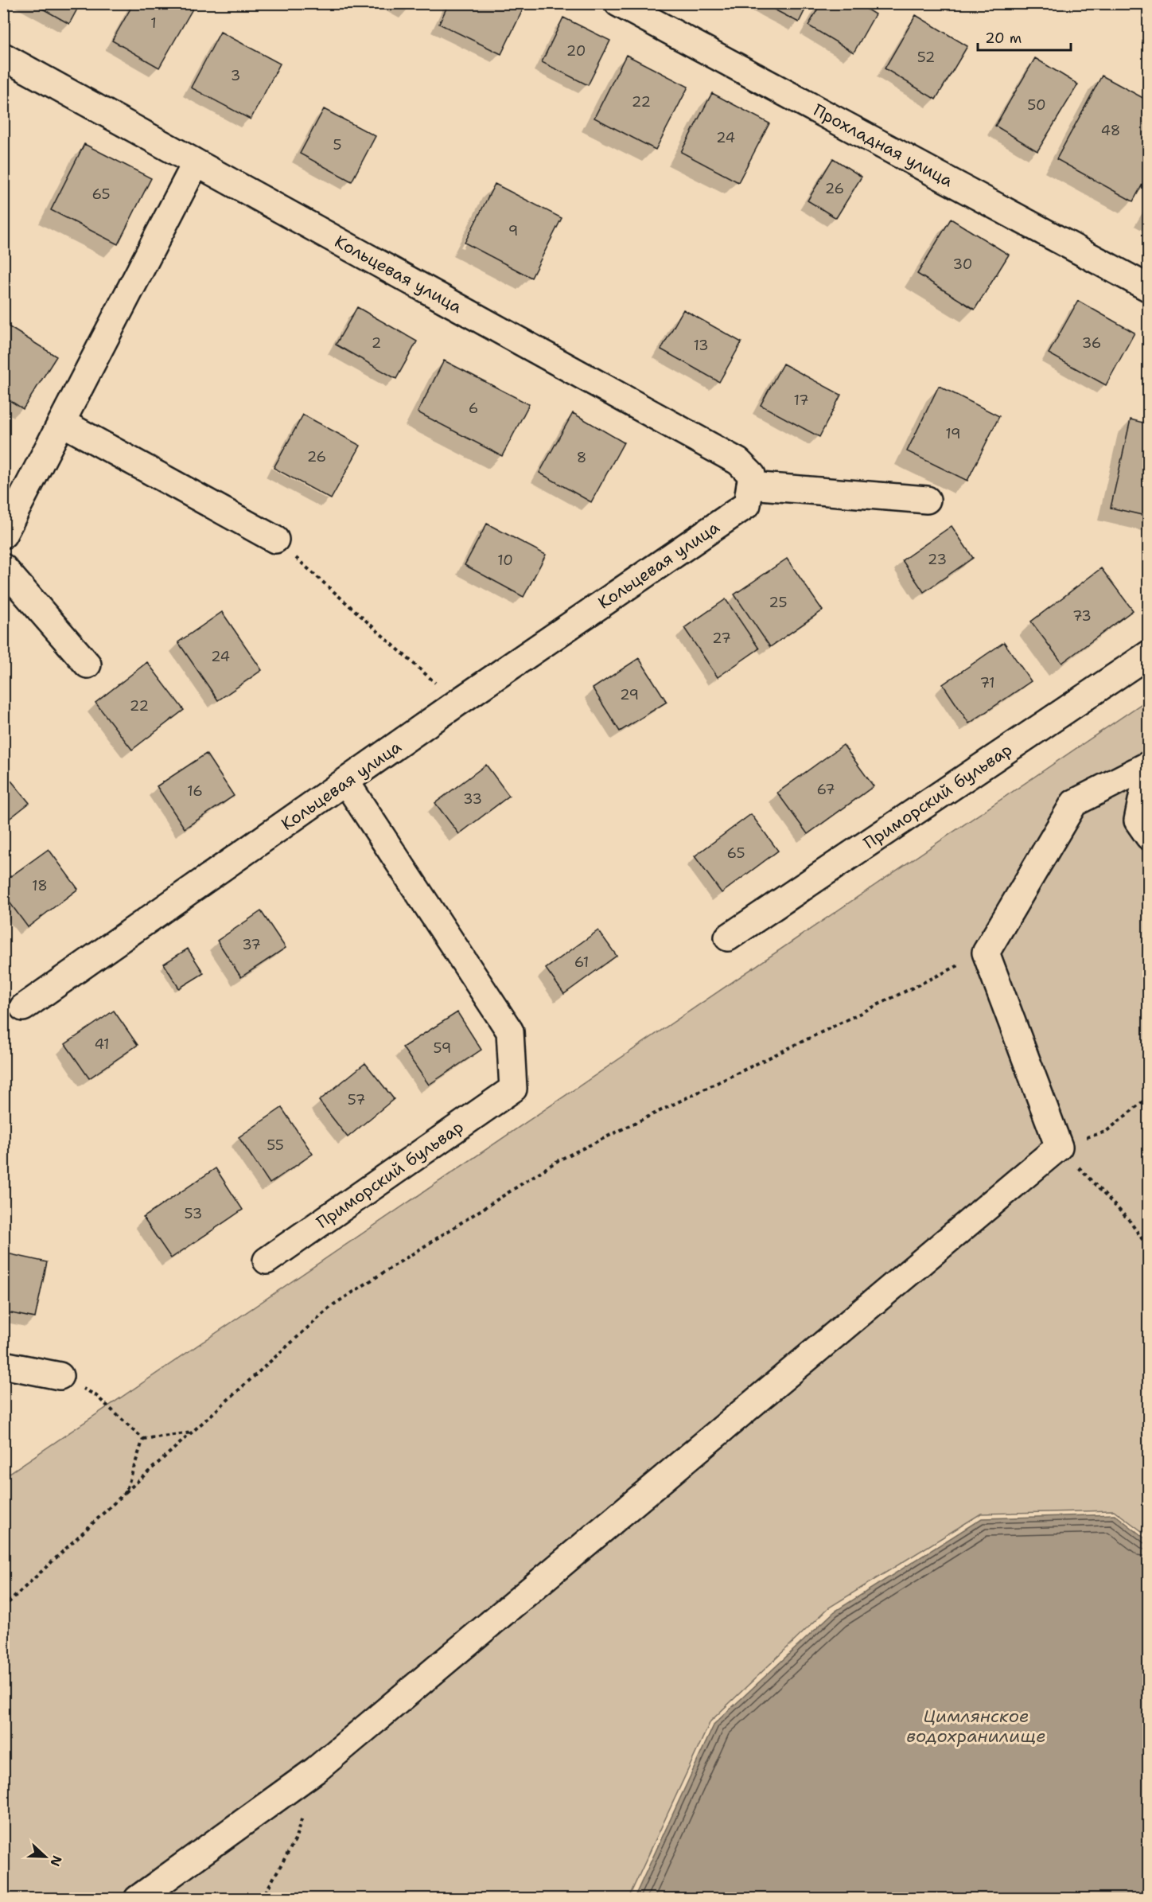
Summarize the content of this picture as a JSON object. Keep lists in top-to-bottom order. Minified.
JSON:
{"streets":{"street":["Прохладная улица","Кольцевая улица","Приморский бульвар"]},"crossings":[["Кольцевая улица","Приморский бульвар"]],"water":["Цимлянское водохранилище"],"house_numbers":["1","20","52","3","22","50","48","24","5","26","65","9","30","2","36","13","17","6","19","26","8","23","10","25","73","27","24","71","29","22","67","16","33","65","18","37","61","41","59","57","55","53"],"scale_bar":"20 m","north":"right"}
